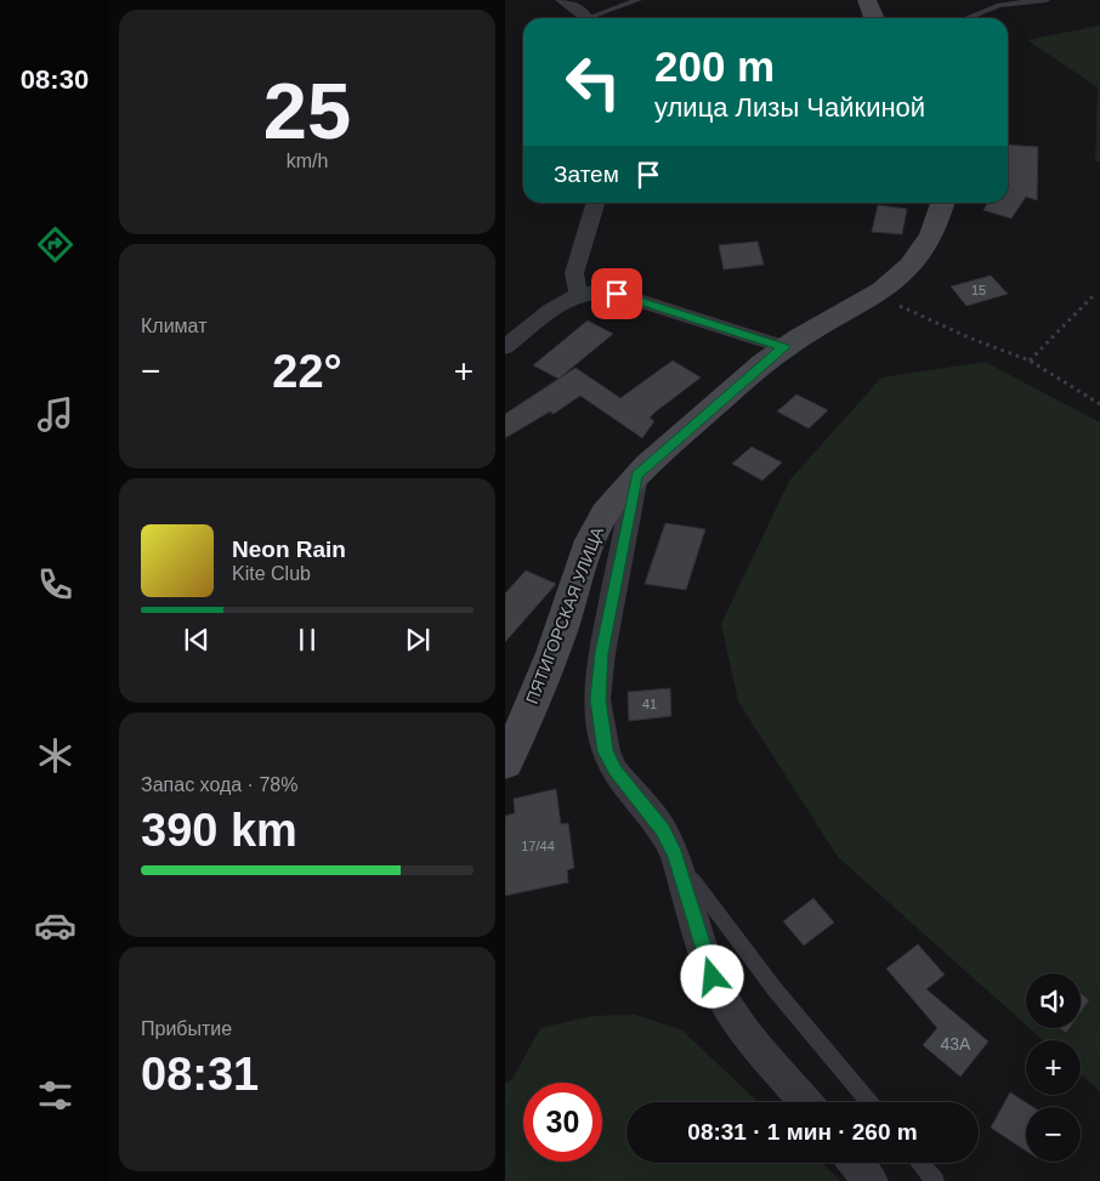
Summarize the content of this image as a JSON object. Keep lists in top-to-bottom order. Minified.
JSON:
{"streets":{"street":["ПЯТИГОРСКАЯ УЛИЦА"]},"house_numbers":["15","41","17/44","43А"],"page":{"tabs":"08:30","tile":[["25","km/h"],"Климат",["Запас хода · 78%","390 km"],["Прибытие","08:31"]],"turn":["200 m","улица Лизы Чайкиной"],"then":"Затем","heat":["−","22°","+"],"song":["Neon Rain","Kite Club"],"map_buttons":["+","−"],"limit":"30","trip":"08:31 · 1 мин · 260 m"}}
